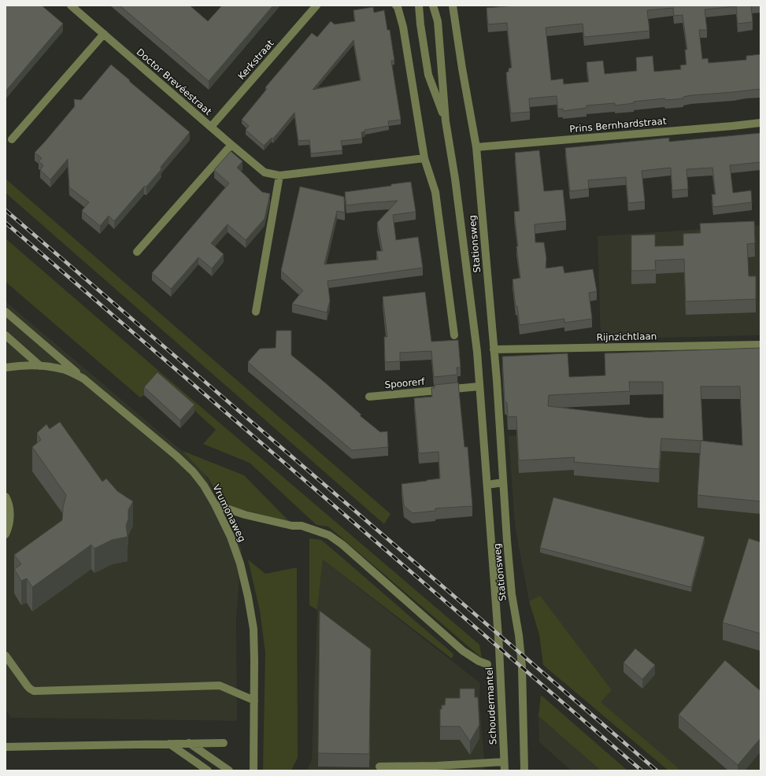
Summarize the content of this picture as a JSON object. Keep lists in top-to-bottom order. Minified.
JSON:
{"streets":{"street":["Kerkstraat","Doctor Brevéestraat","Prins Bernhardstraat","Stationsweg","Rijnzichtlaan","Spoorerf","Vrumonaweg","Schoudermantel"]},"crossings":[["Kerkstraat","Doctor Brevéestraat"],["Prins Bernhardstraat","Stationsweg"],["Stationsweg","Rijnzichtlaan"],["Stationsweg","Spoorerf"],["Stationsweg","Schoudermantel"]]}
